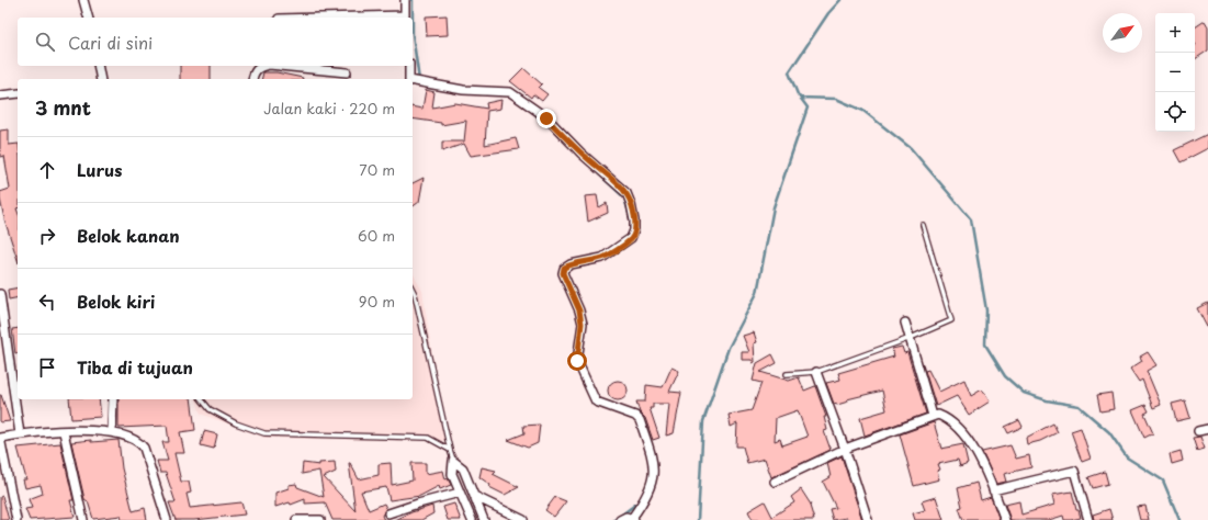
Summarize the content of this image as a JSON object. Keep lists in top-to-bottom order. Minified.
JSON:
{"north":"top right","page":{"map_buttons":["+","−"],"search":"Cari di sini","heading":["3 mnt","Jalan kaki · 220 m"],"list":[["Lurus","70 m"],["Belok kanan","60 m"],["Belok kiri","90 m"],"Tiba di tujuan"]}}
